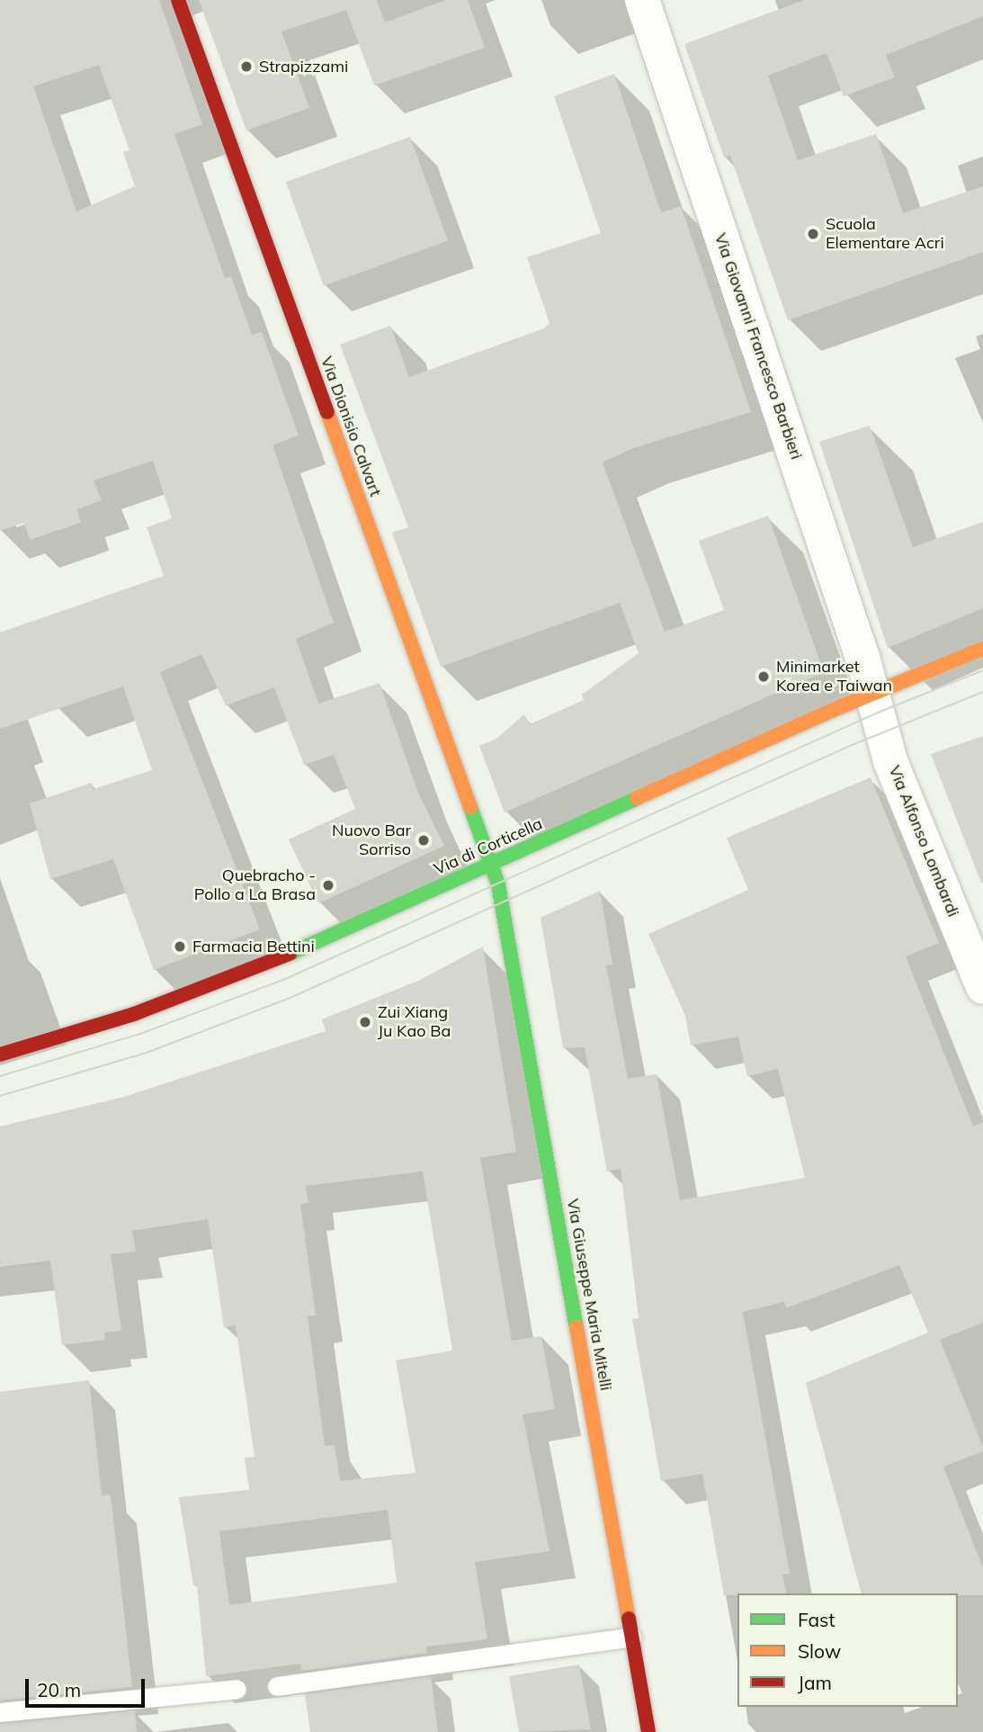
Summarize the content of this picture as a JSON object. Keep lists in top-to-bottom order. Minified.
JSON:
{"streets":{"street":["Via Giovanni Francesco Barbieri","Via Dionisio Calvart","Via Alfonso Lombardi","Via di Corticella","Via Giuseppe Maria Mitelli"]},"crossings":[["Via Giovanni Francesco Barbieri","Via Alfonso Lombardi"],["Via Giovanni Francesco Barbieri","Via di Corticella"],["Via Dionisio Calvart","Via di Corticella"],["Via Dionisio Calvart","Via Giuseppe Maria Mitelli"],["Via Alfonso Lombardi","Via di Corticella"],["Via di Corticella","Via Giuseppe Maria Mitelli"]],"places":["Strapizzami","Scuola Elementare Acri","Minimarket Korea e Taiwan","Nuovo Bar Sorriso","Quebracho - Pollo a La Brasa","Farmacia Bettini","Zui Xiang Ju Kao Ba"],"legend":["Fast","Slow","Jam"],"scale_bar":"20 m"}
